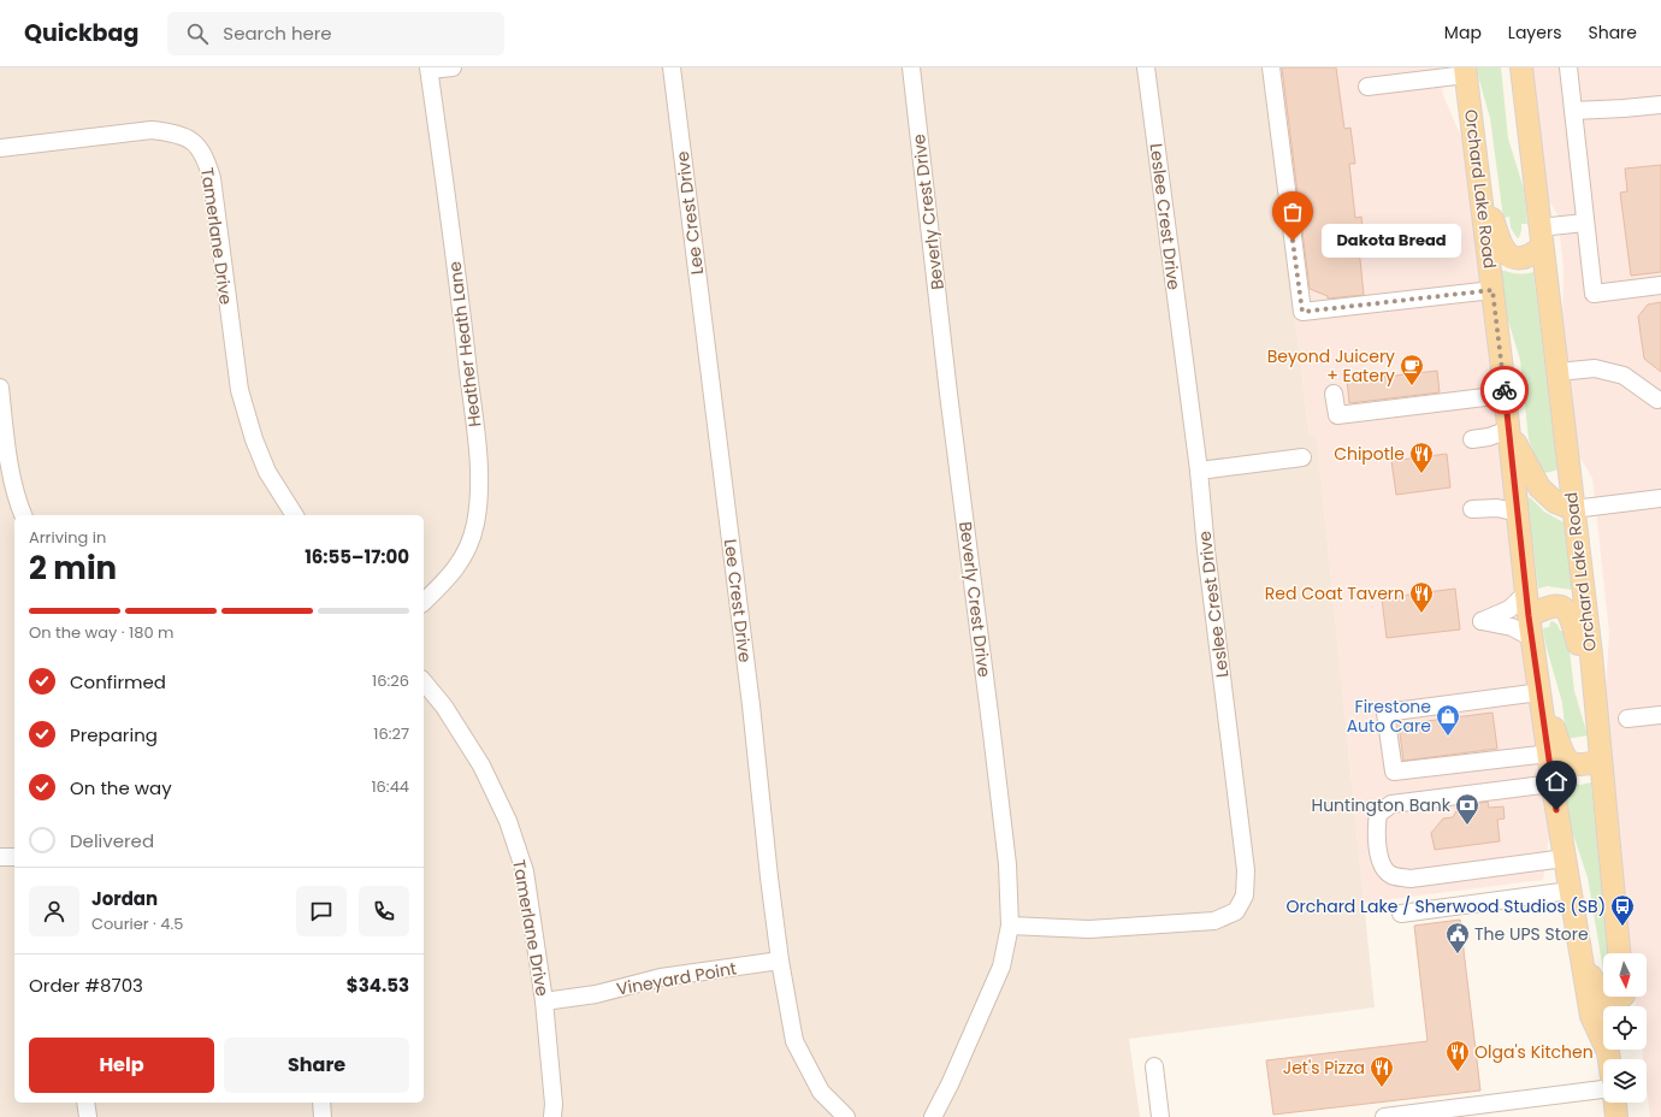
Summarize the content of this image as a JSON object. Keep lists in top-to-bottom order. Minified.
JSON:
{"streets":{"main road":["Orchard Lake Road"],"street":["Beverly Crest Drive","Lee Crest Drive","Leslee Crest Drive","Tamerlane Drive","Heather Heath Lane","Vineyard Point"]},"crossings":[["Beverly Crest Drive","Leslee Crest Drive"],["Lee Crest Drive","Vineyard Point"],["Tamerlane Drive","Vineyard Point"]],"places":{"other":["Dakota Bread"],"cafe":["Beyond Juicery + Eatery"],"restaurant":["Chipotle","Red Coat Tavern","Olga's Kitchen","Jet's Pizza"],"shop":["Firestone Auto Care"],"bank":["Huntington Bank"],"bus stop":["Orchard Lake / Sherwood Studios (SB)"],"public building":["The UPS Store"]},"north":"bottom","page":{"header":"Quickbag","search":"Search here","nav":["Map","Layers","Share"],"bubble":"Dakota Bread","heading":["2 min","Arriving in","16:55–17:00"],"panel":["Jordan","Courier · 4.5","Order #8703","$34.53"],"bar":"On the way · 180 m","list":[["Confirmed","16:26"],["Preparing","16:27"],["On the way","16:44"],"Delivered"],"buttons":["Help","Share"]}}
